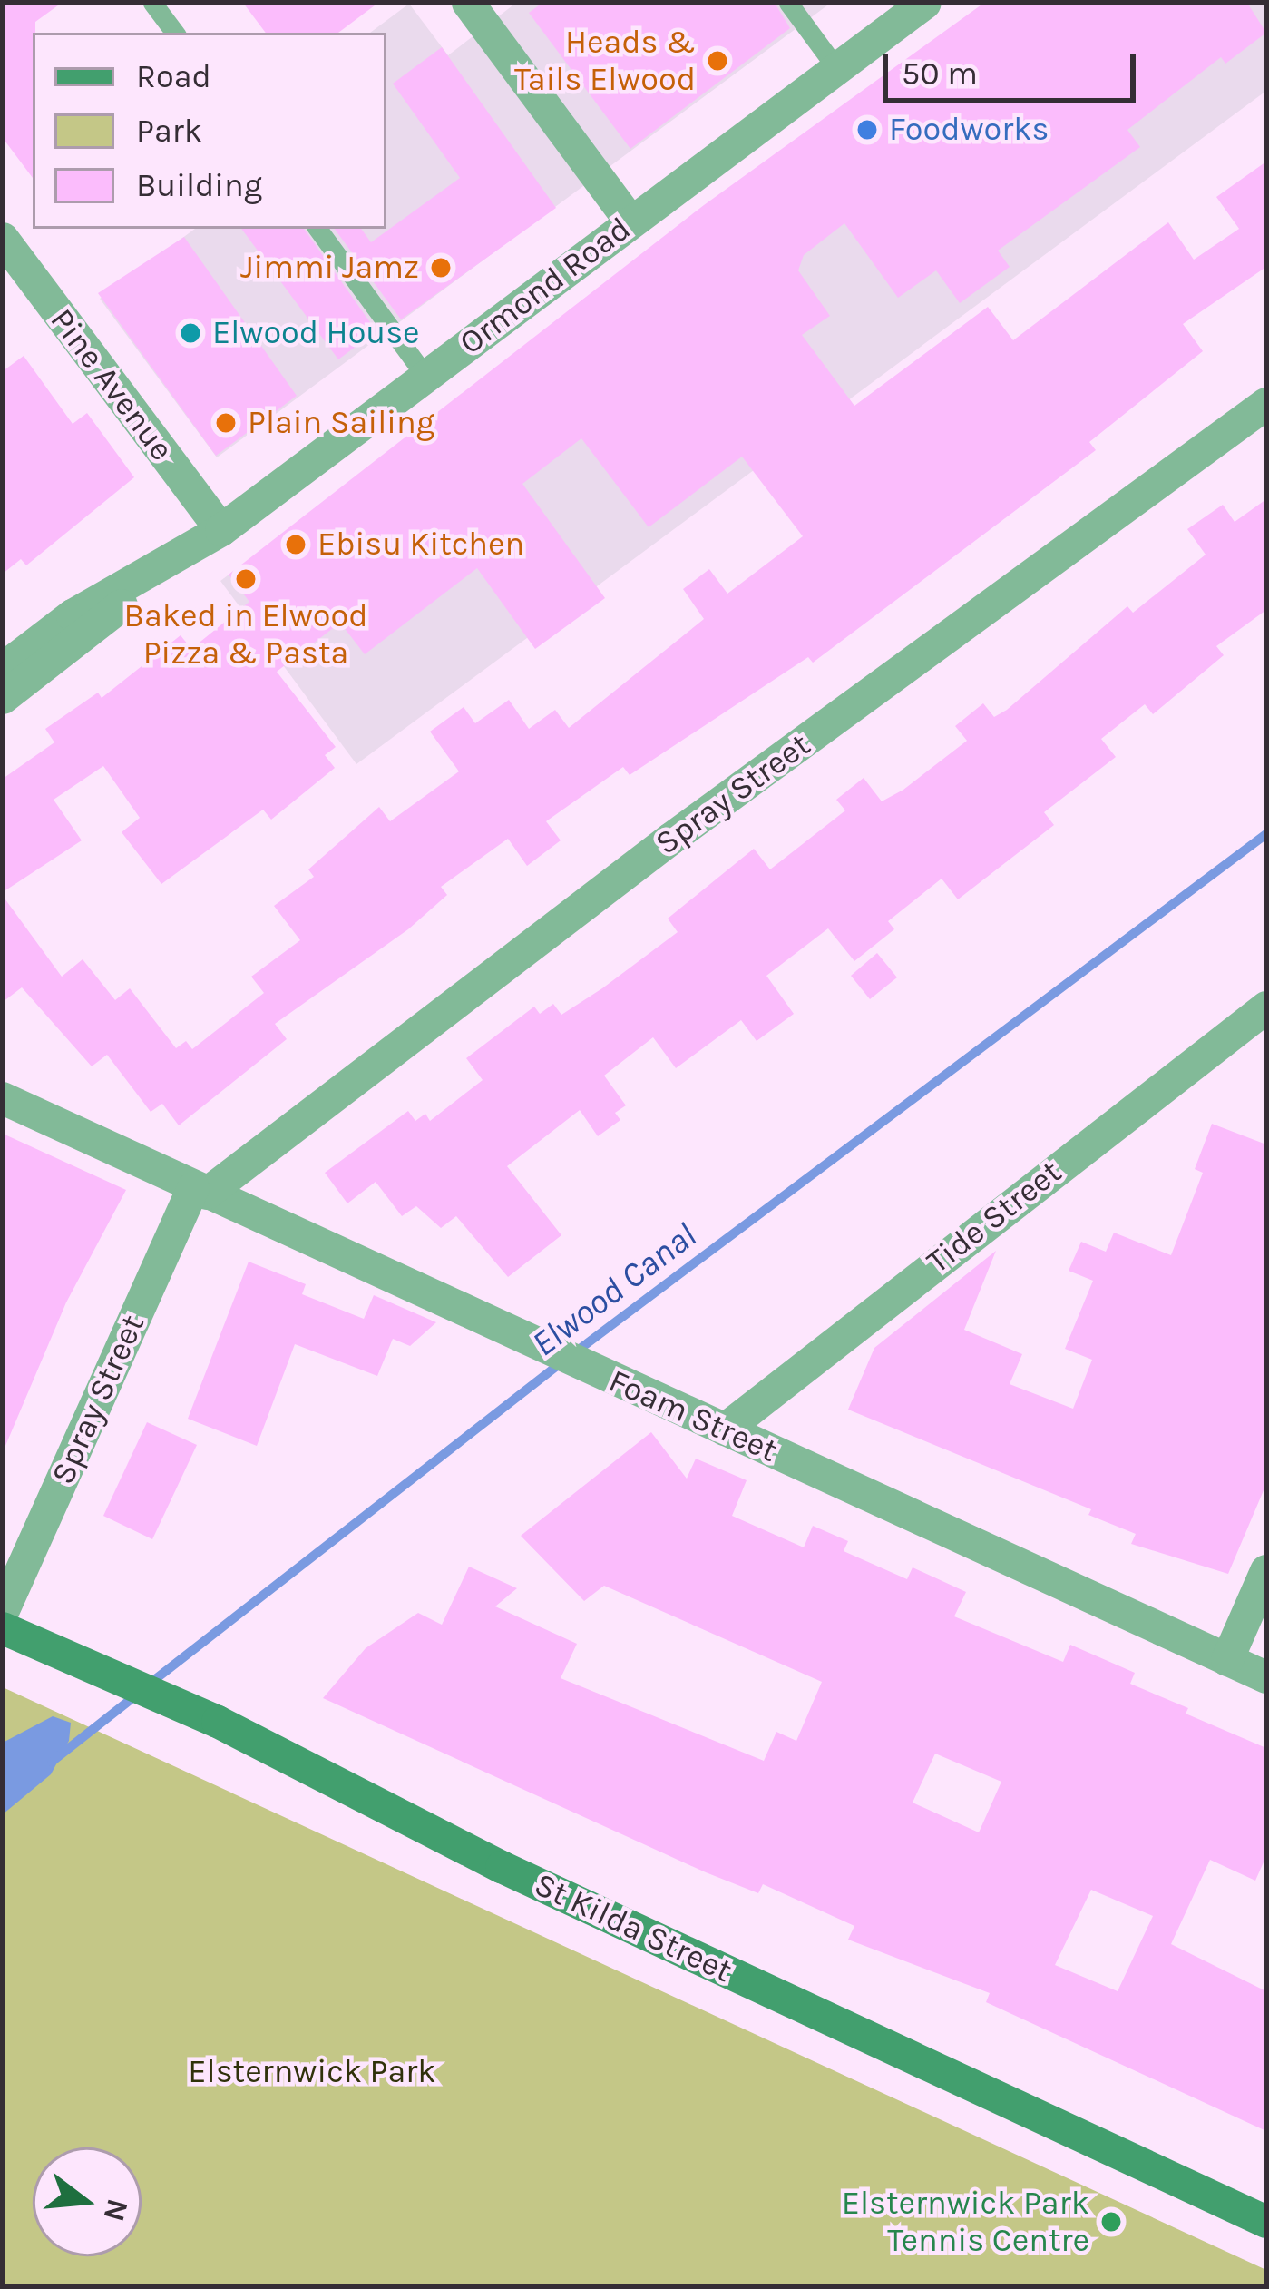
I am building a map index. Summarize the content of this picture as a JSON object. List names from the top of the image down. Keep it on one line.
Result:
{"streets":{"main road":["St Kilda Street"],"street":["Ormond Road","Pine Avenue","Spray Street","Tide Street","Foam Street"]},"crossings":[["Ormond Road","Pine Avenue"],["Spray Street","Foam Street"],["Tide Street","Foam Street"]],"water":["Elwood Canal"],"parks":["Elsternwick Park"],"places":["Heads & Tails Elwood","Foodworks","Jimmi Jamz","Elwood House","Plain Sailing","Ebisu Kitchen","Baked in Elwood Pizza & Pasta","Elsternwick Park Tennis Centre"],"legend":["Road","Park","Building"],"scale_bar":"50 m","north":"right"}
